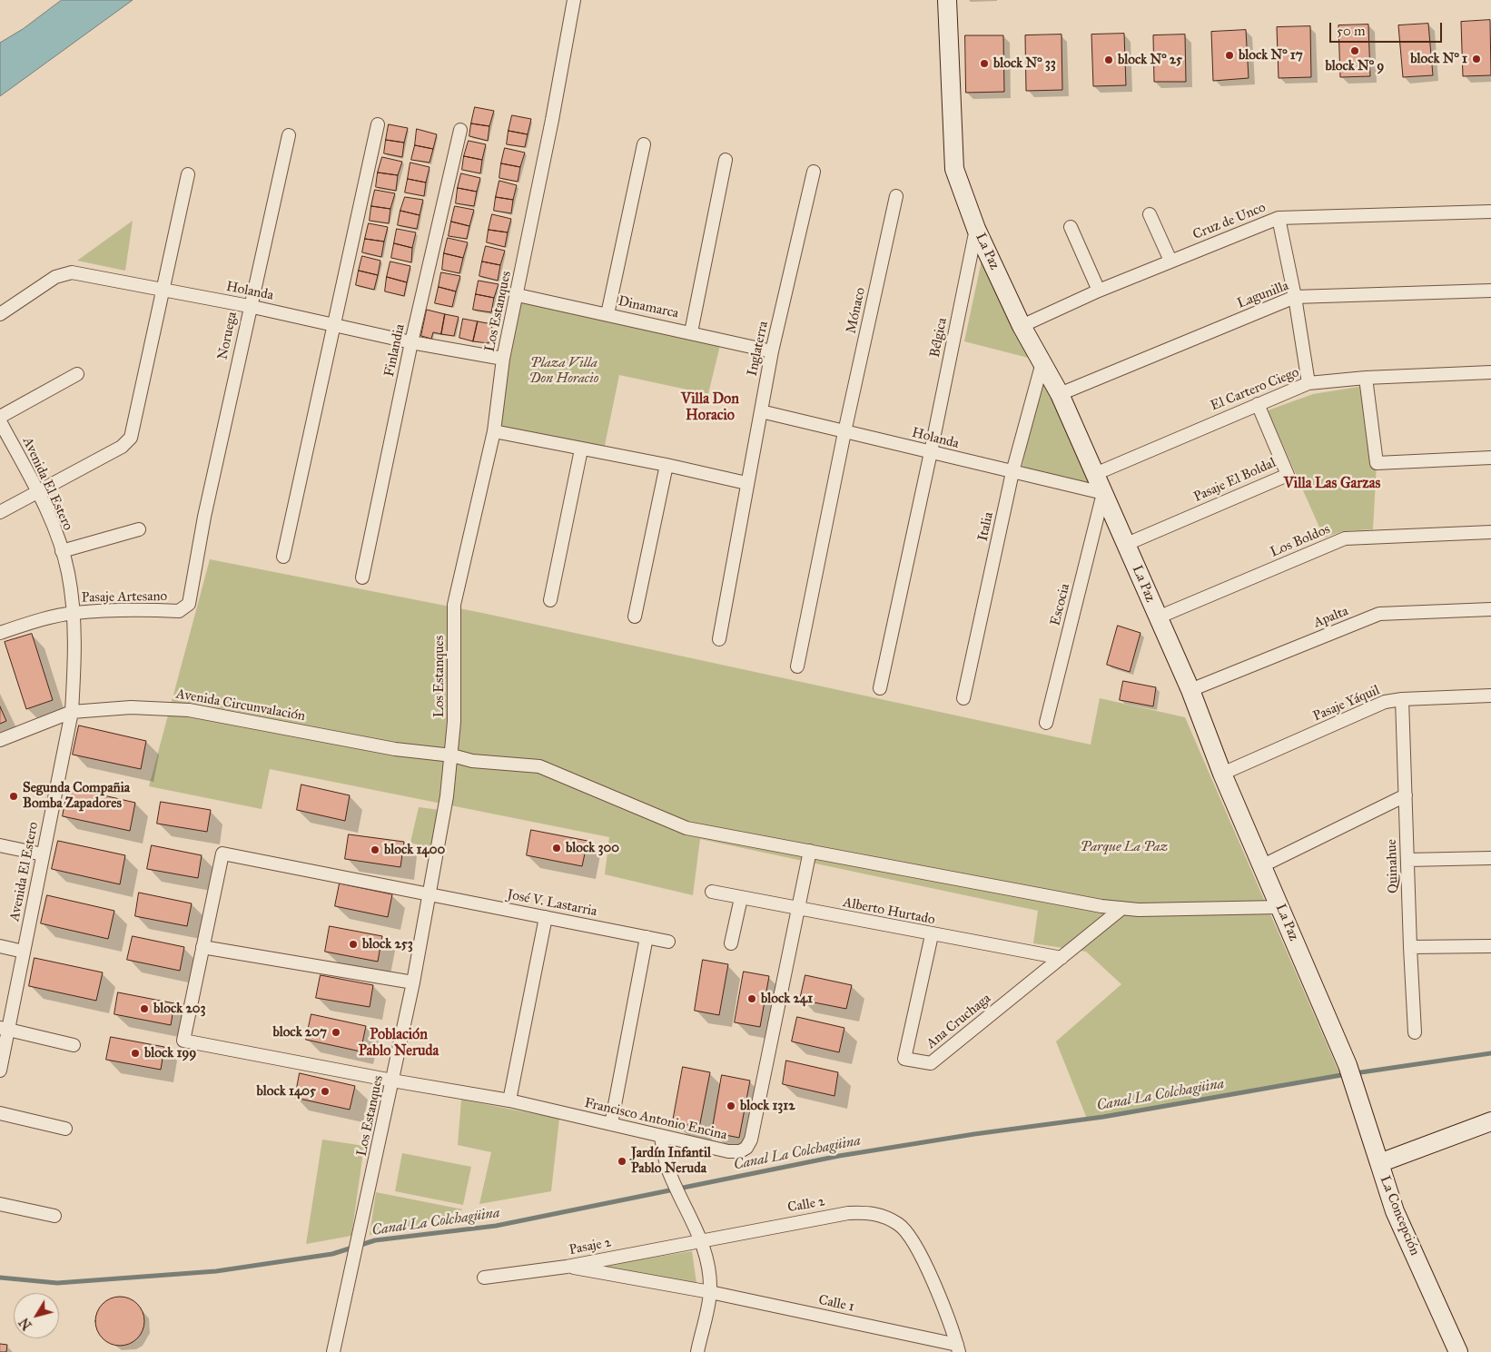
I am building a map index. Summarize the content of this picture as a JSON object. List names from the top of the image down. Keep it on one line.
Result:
{"streets":{"street":["Cruz de Unco","La Paz","Holanda","Lagunilla","Dinamarca","Mónaco","Los Estanques","Noruega","Bélgica","Inglaterra","Finlandia","El Cartero Ciego","Pasaje El Boldal","Avenida El Estero","Italia","Los Boldos","Pasaje Artesano","Escocia","Apalta","Pasaje Yáquil","Avenida Circunvalación","Quinahue","José V. Lastarria","Alberto Hurtado","Ana Cruchaga","Francisco Antonio Encina","Calle 2","La Concepción","Pasaje 2","Calle 1"]},"crossings":[["Cruz de Unco","La Paz"],["La Paz","Holanda"],["La Paz","Lagunilla"],["La Paz","Bélgica"],["La Paz","El Cartero Ciego"],["La Paz","Pasaje El Boldal"],["La Paz","Italia"],["La Paz","Los Boldos"],["La Paz","Escocia"],["La Paz","Apalta"],["La Paz","Pasaje Yáquil"],["La Paz","Avenida Circunvalación"],["La Paz","La Concepción"],["Holanda","Mónaco"],["Holanda","Los Estanques"],["Holanda","Noruega"],["Holanda","Bélgica"],["Holanda","Inglaterra"],["Holanda","Finlandia"],["Holanda","Italia"],["Holanda","Escocia"],["Dinamarca","Los Estanques"],["Dinamarca","Inglaterra"],["Los Estanques","Avenida Circunvalación"],["Los Estanques","José V. Lastarria"],["Los Estanques","Francisco Antonio Encina"],["Noruega","Pasaje Artesano"],["El Cartero Ciego","Pasaje El Boldal"],["Avenida El Estero","Pasaje Artesano"],["Avenida El Estero","Avenida Circunvalación"],["Pasaje Yáquil","Quinahue"],["Avenida Circunvalación","Francisco Antonio Encina"],["José V. Lastarria","Francisco Antonio Encina"],["Alberto Hurtado","Ana Cruchaga"],["Alberto Hurtado","Francisco Antonio Encina"],["Calle 2","Pasaje 2"],["Calle 2","Calle 1"],["Pasaje 2","Calle 1"]],"districts":["Villa Don Horacio","Villa Las Garzas","Población Pablo Neruda"],"water":["Canal La Colchagüina"],"parks":["Plaza Villa Don Horacio","Parque La Paz"],"places":["block N° 9","block N° 17","block N° 1","block N° 25","block N° 33","Segunda Compañia Bomba Zapadores","block 300","block 1400","block 253","block 241","block 203","block 207","block 199","block 1405","block 1312","Jardín Infantil Pablo Neruda"],"scale_bar":"50 m","north":"bottom left"}
